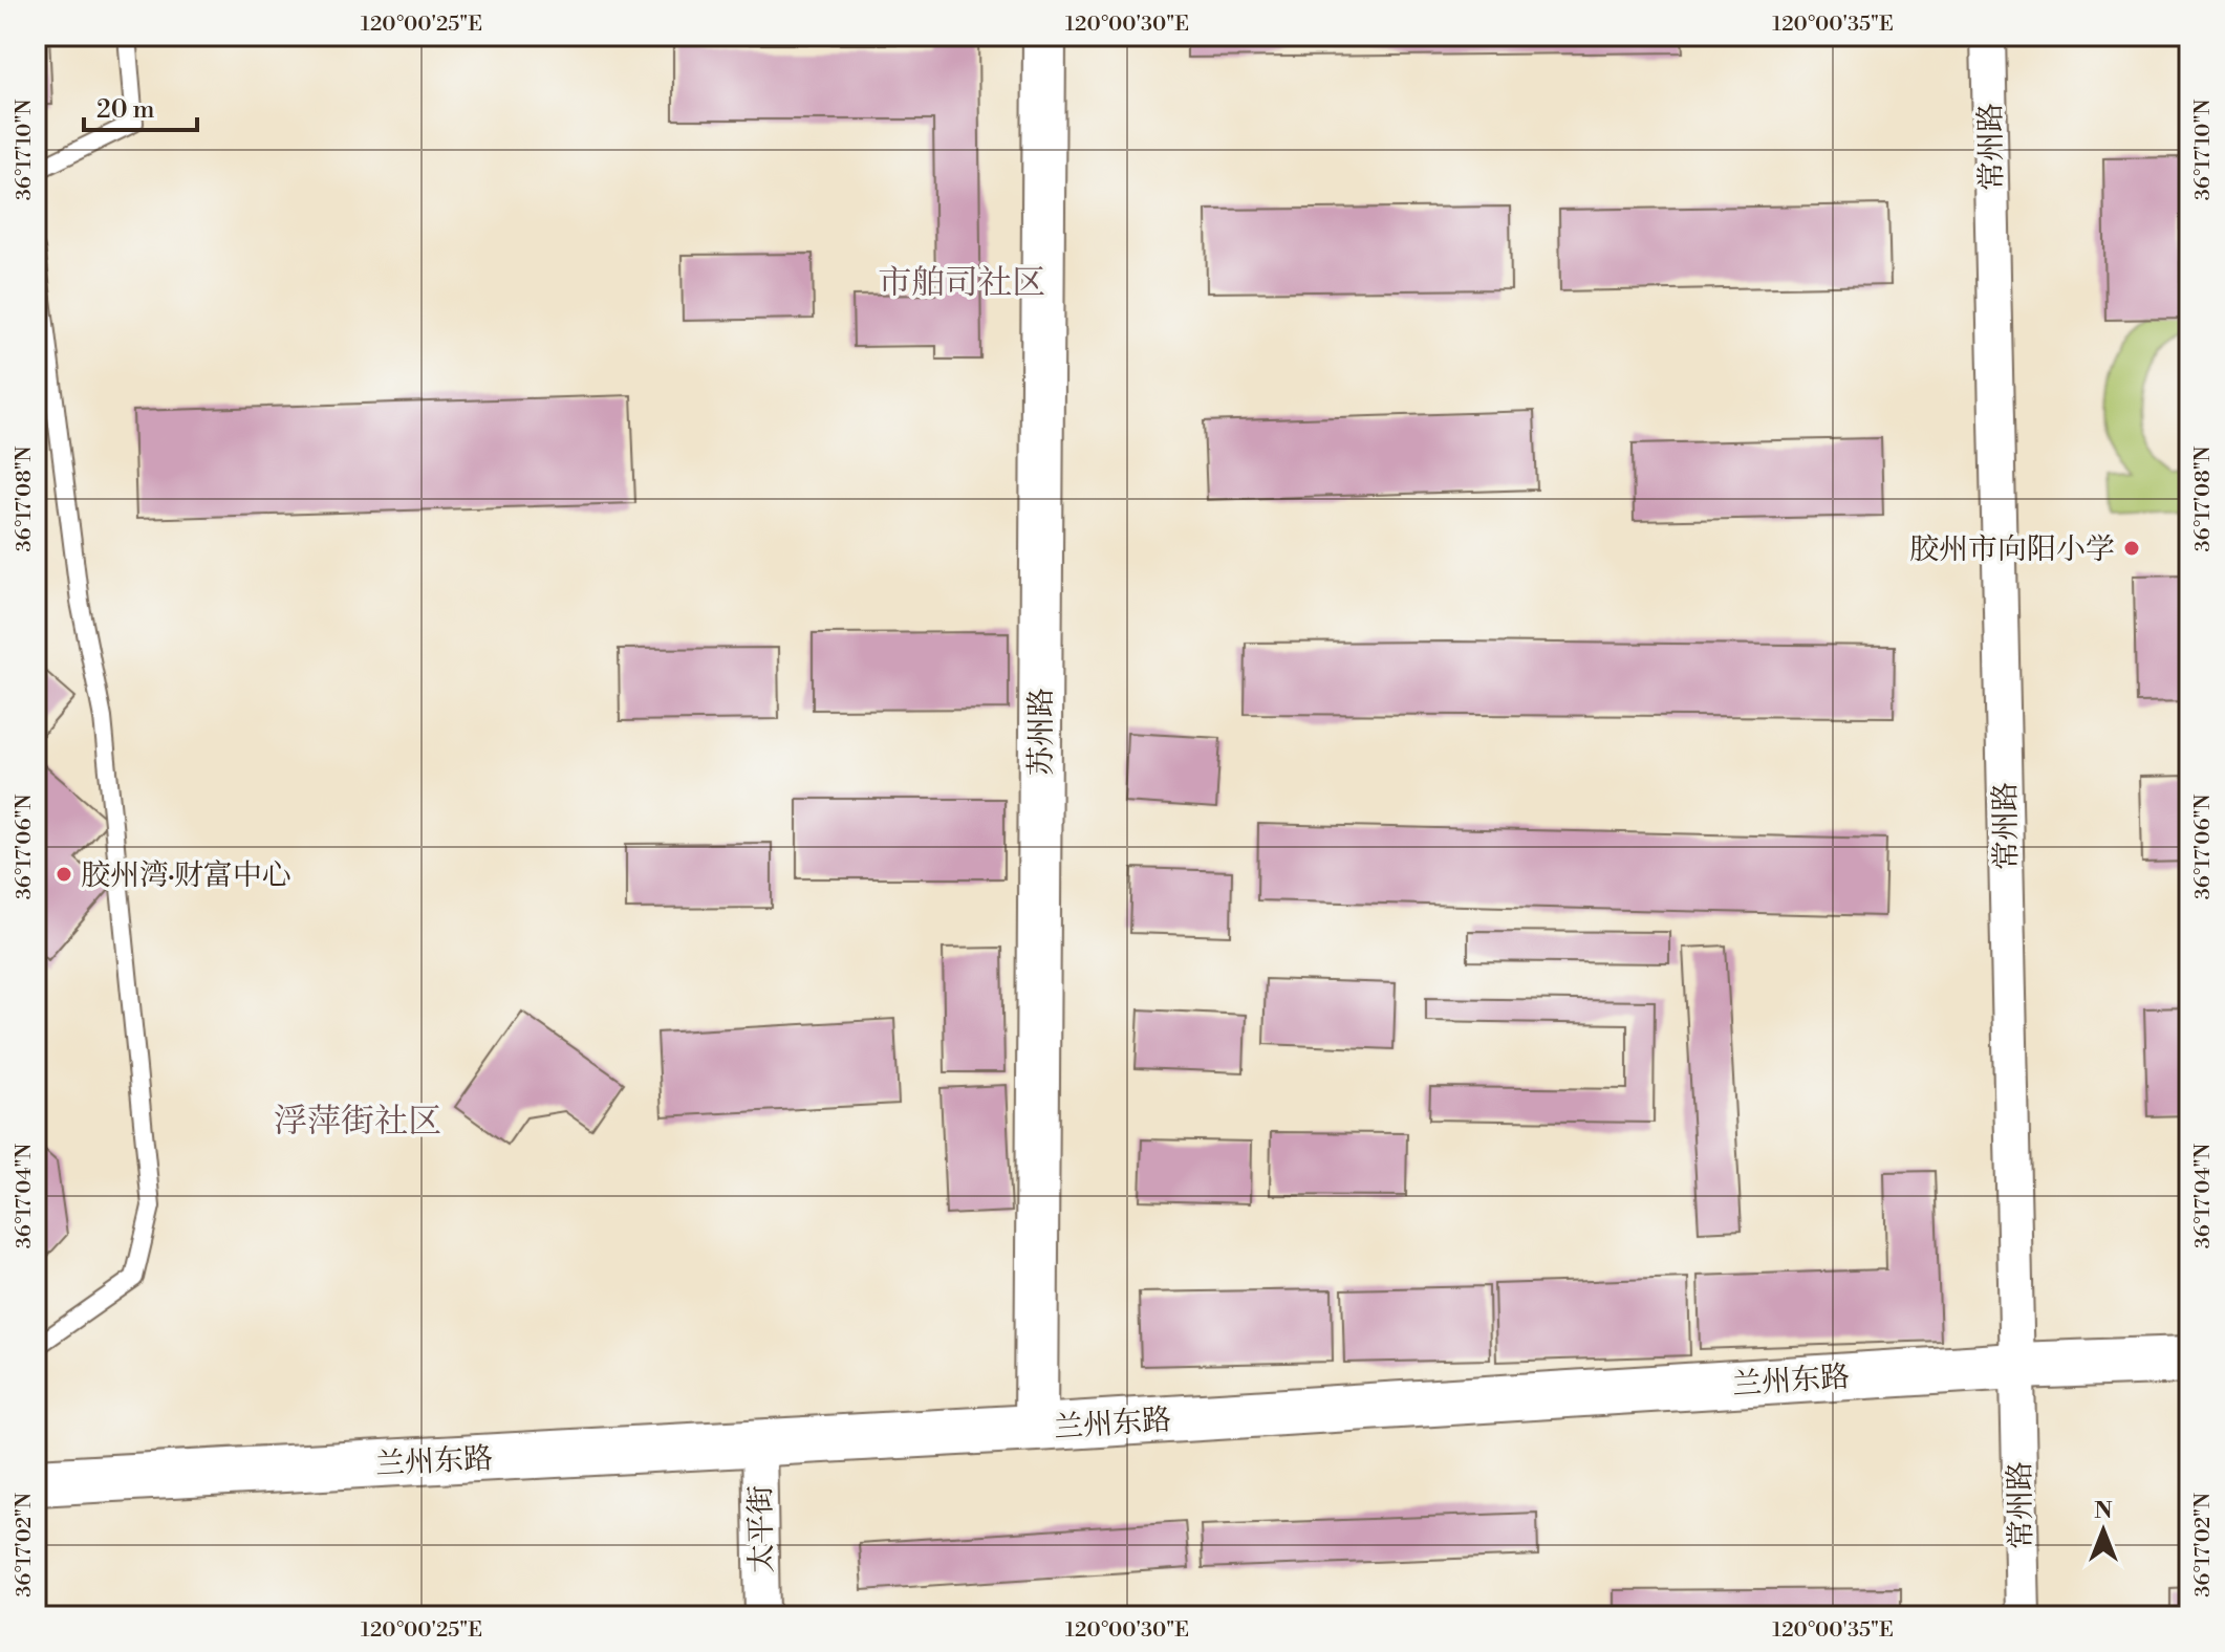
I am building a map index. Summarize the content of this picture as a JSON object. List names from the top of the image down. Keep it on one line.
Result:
{"streets":{"main road":["兰州东路"],"street":["常州路","苏州路","太平街"]},"crossings":[["常州路","兰州东路"],["苏州路","兰州东路"],["兰州东路","太平街"]],"districts":["市舶司社区","浮萍街社区"],"places":["胶州市向阳小学","胶州湾·财富中心"],"scale_bar":"20 m","north":"top","coordinates":["120°00'25\"E","120°00'30\"E","120°00'35\"E","36°17'10\"N","36°17'08\"N","36°17'06\"N","36°17'04\"N","36°17'02\"N"]}
